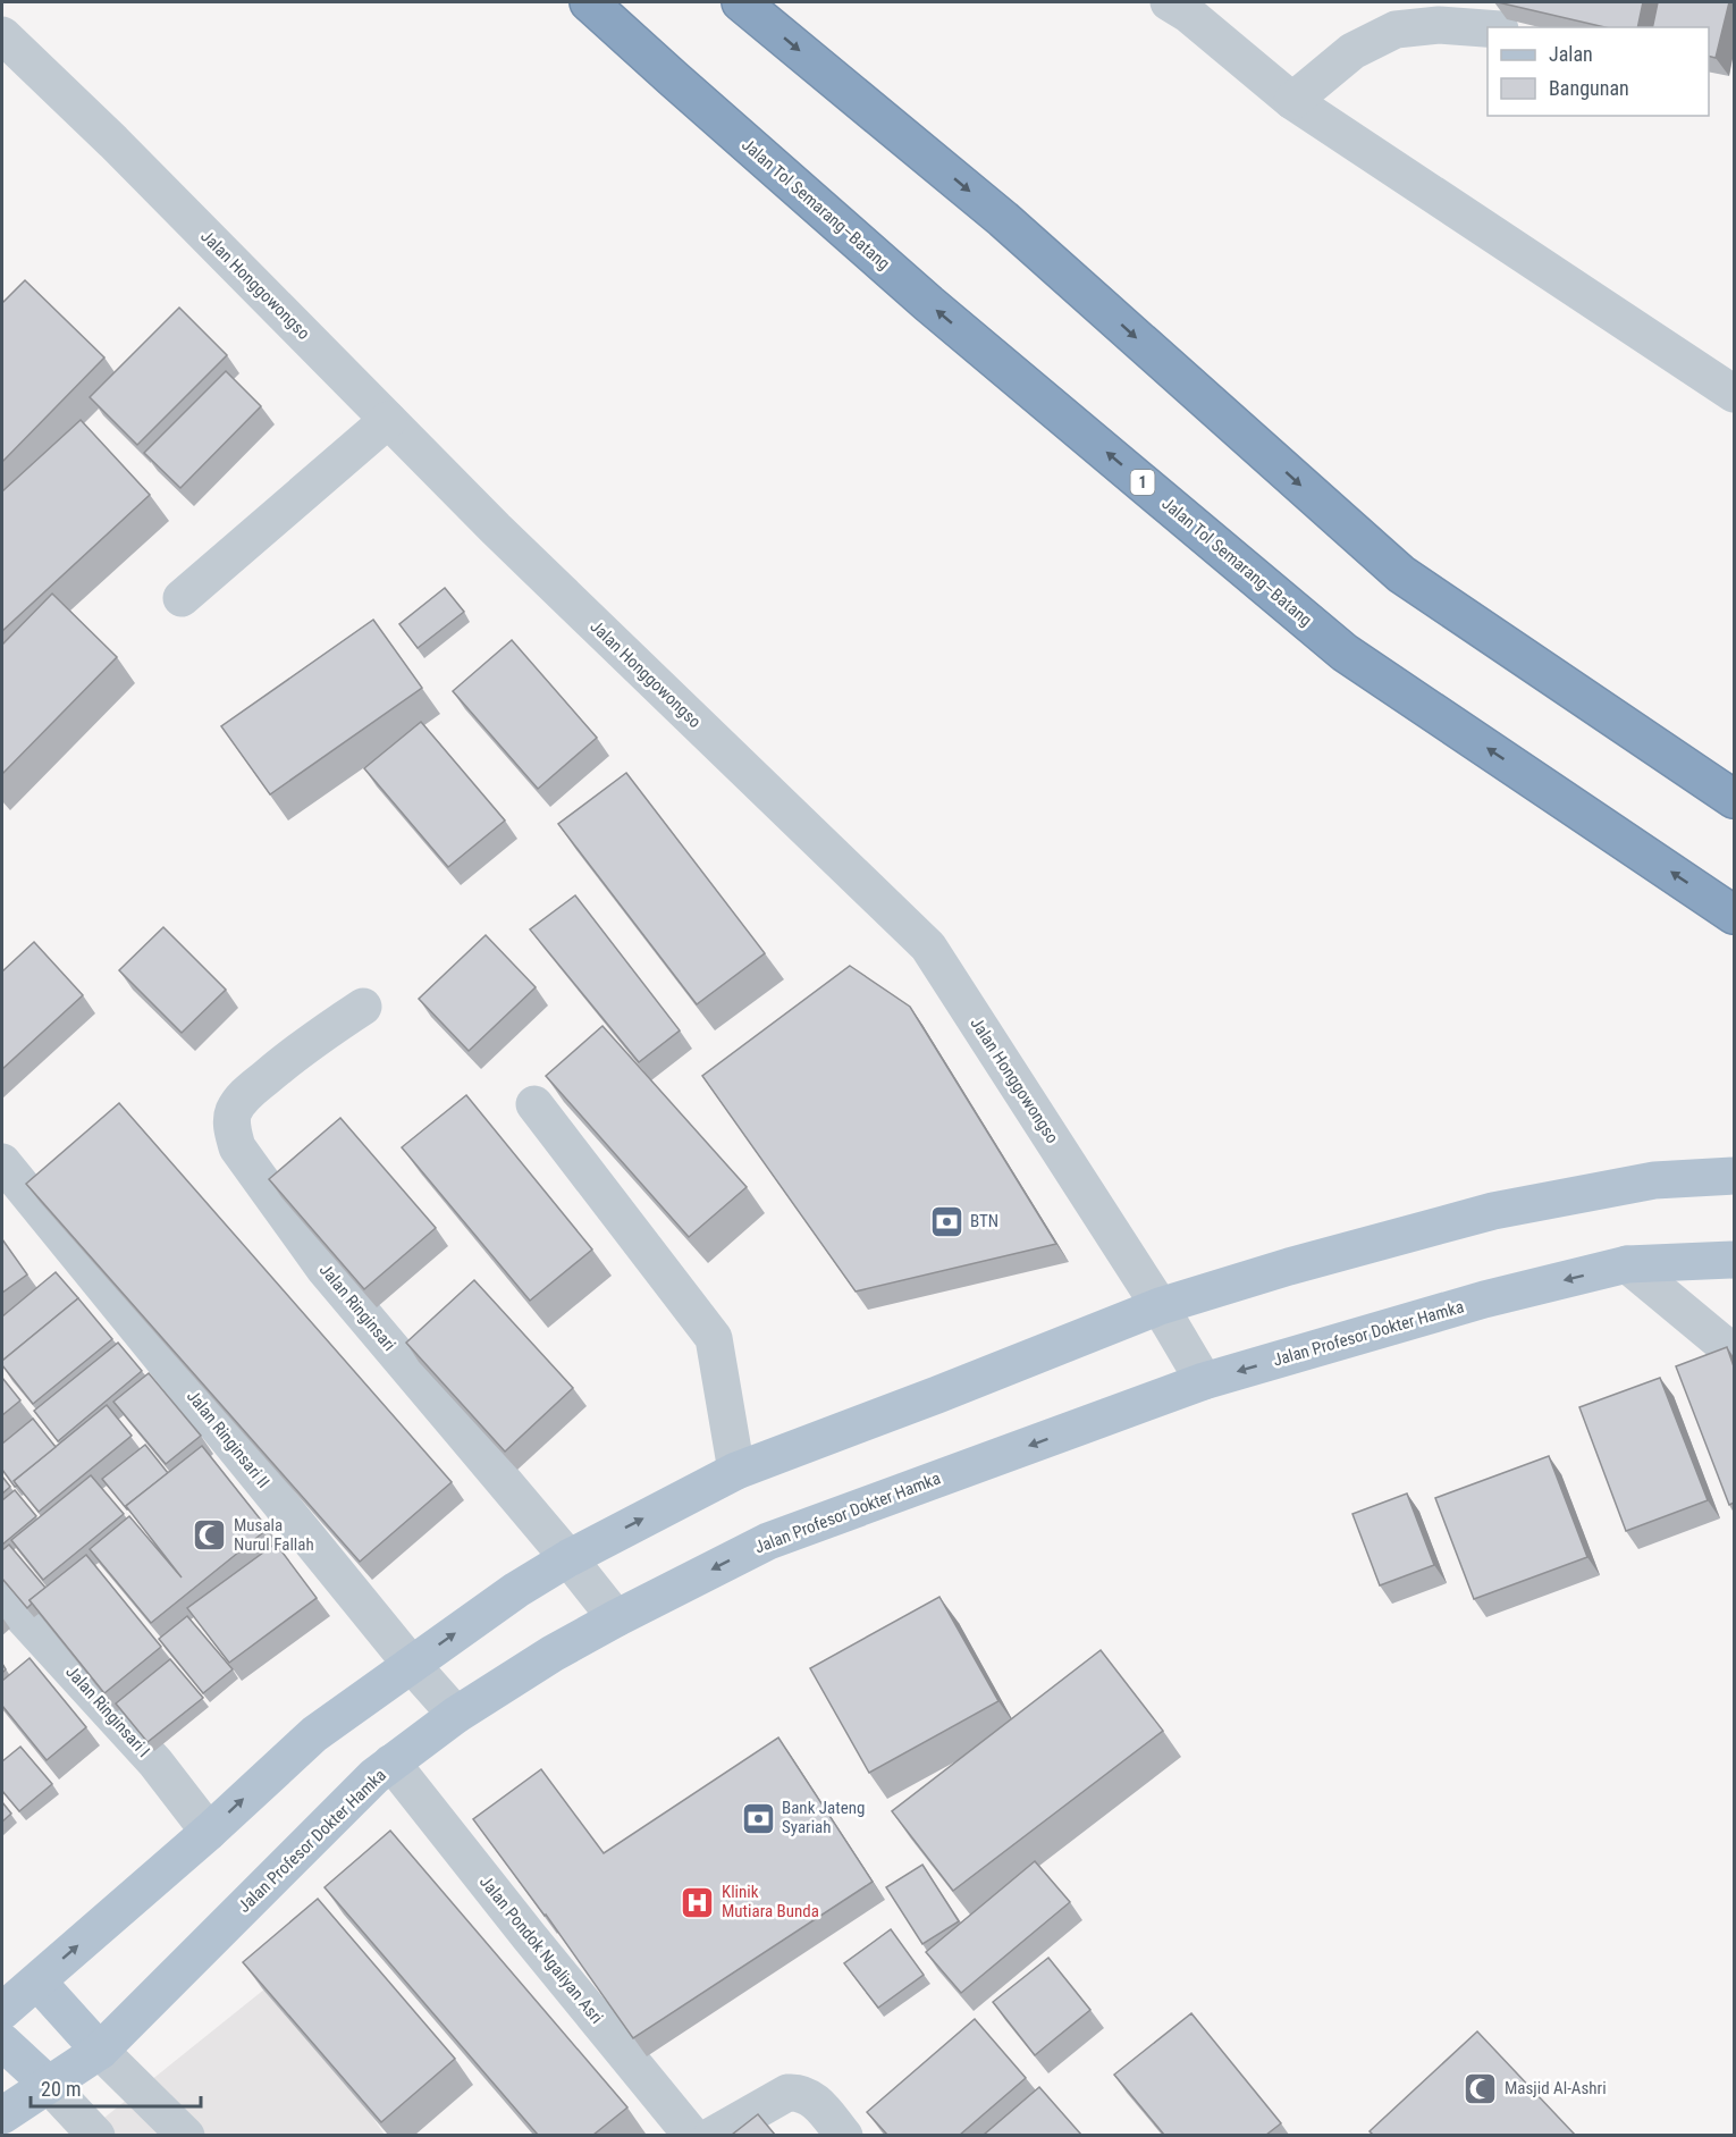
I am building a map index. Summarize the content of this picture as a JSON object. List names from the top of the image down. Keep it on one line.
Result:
{"streets":{"highway":["Jalan Tol Semarang–Batang","1"],"main road":["Jalan Profesor Dokter Hamka"],"street":["Jalan Honggowongso","Jalan Ringinsari","Jalan Ringinsari II","Jalan Ringinsari I","Jalan Pondok Ngaliyan Asri"]},"crossings":[["Jalan Honggowongso","Jalan Profesor Dokter Hamka"],["Jalan Ringinsari","Jalan Profesor Dokter Hamka"],["Jalan Profesor Dokter Hamka","Jalan Ringinsari II"],["Jalan Profesor Dokter Hamka","Jalan Pondok Ngaliyan Asri"]],"places":{"bank":["BTN","Bank Jateng Syariah"],"mosque":["Musala Nurul Fallah","Masjid Al-Ashri"],"hospital":["Klinik Mutiara Bunda"]},"legend":["Jalan","Bangunan"],"scale_bar":"20 m"}
